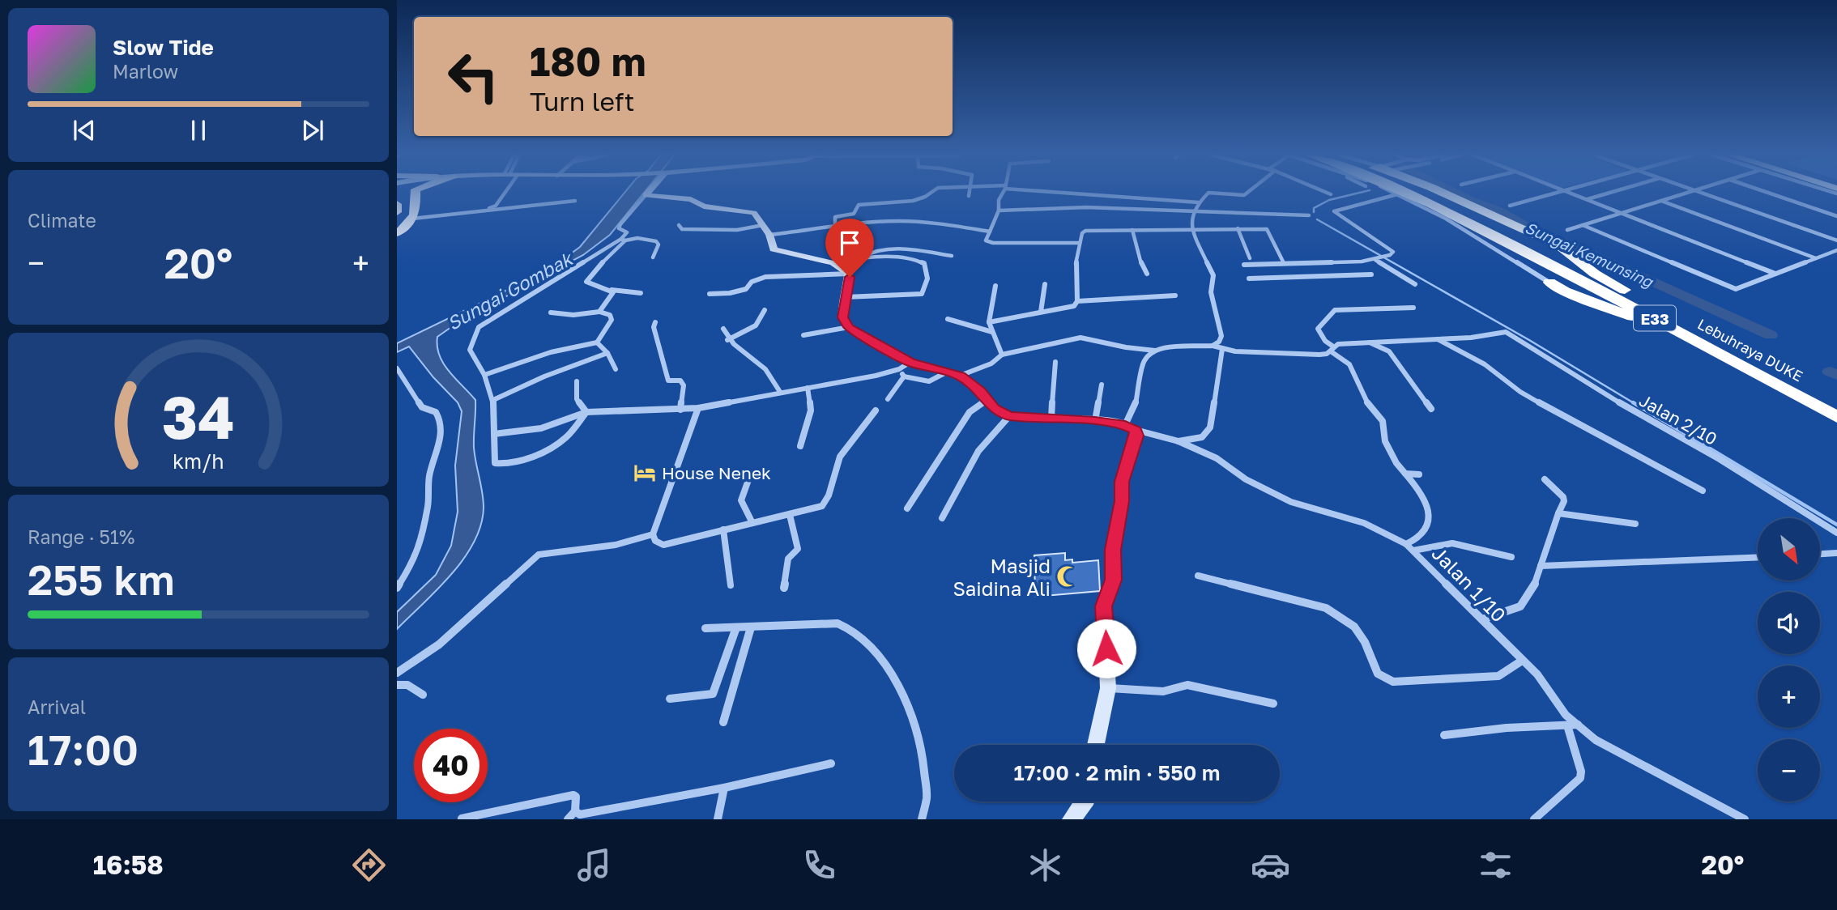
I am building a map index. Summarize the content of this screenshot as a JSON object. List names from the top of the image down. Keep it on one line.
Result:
{"streets":{"highway":["E33","Lebuhraya DUKE"],"street":["Jalan 2/10","Jalan 1/10"]},"water":["Sungai Kemunsing","Sungai Gombak"],"places":{"hotel":["House Nenek"],"mosque":["Masjid Saidina Ali"]},"north":"bottom right","page":{"turn":["180 m","Turn left"],"song":["Slow Tide","Marlow"],"tile":["Climate",["Range · 51%","255 km"],["Arrival","17:00"]],"heat":["−","20°","+"],"map_buttons":["+","−"],"limit":"40","trip":"17:00 · 2 min · 550 m","tabs":["16:58","20°"],"gauge":["34","km/h"]}}
